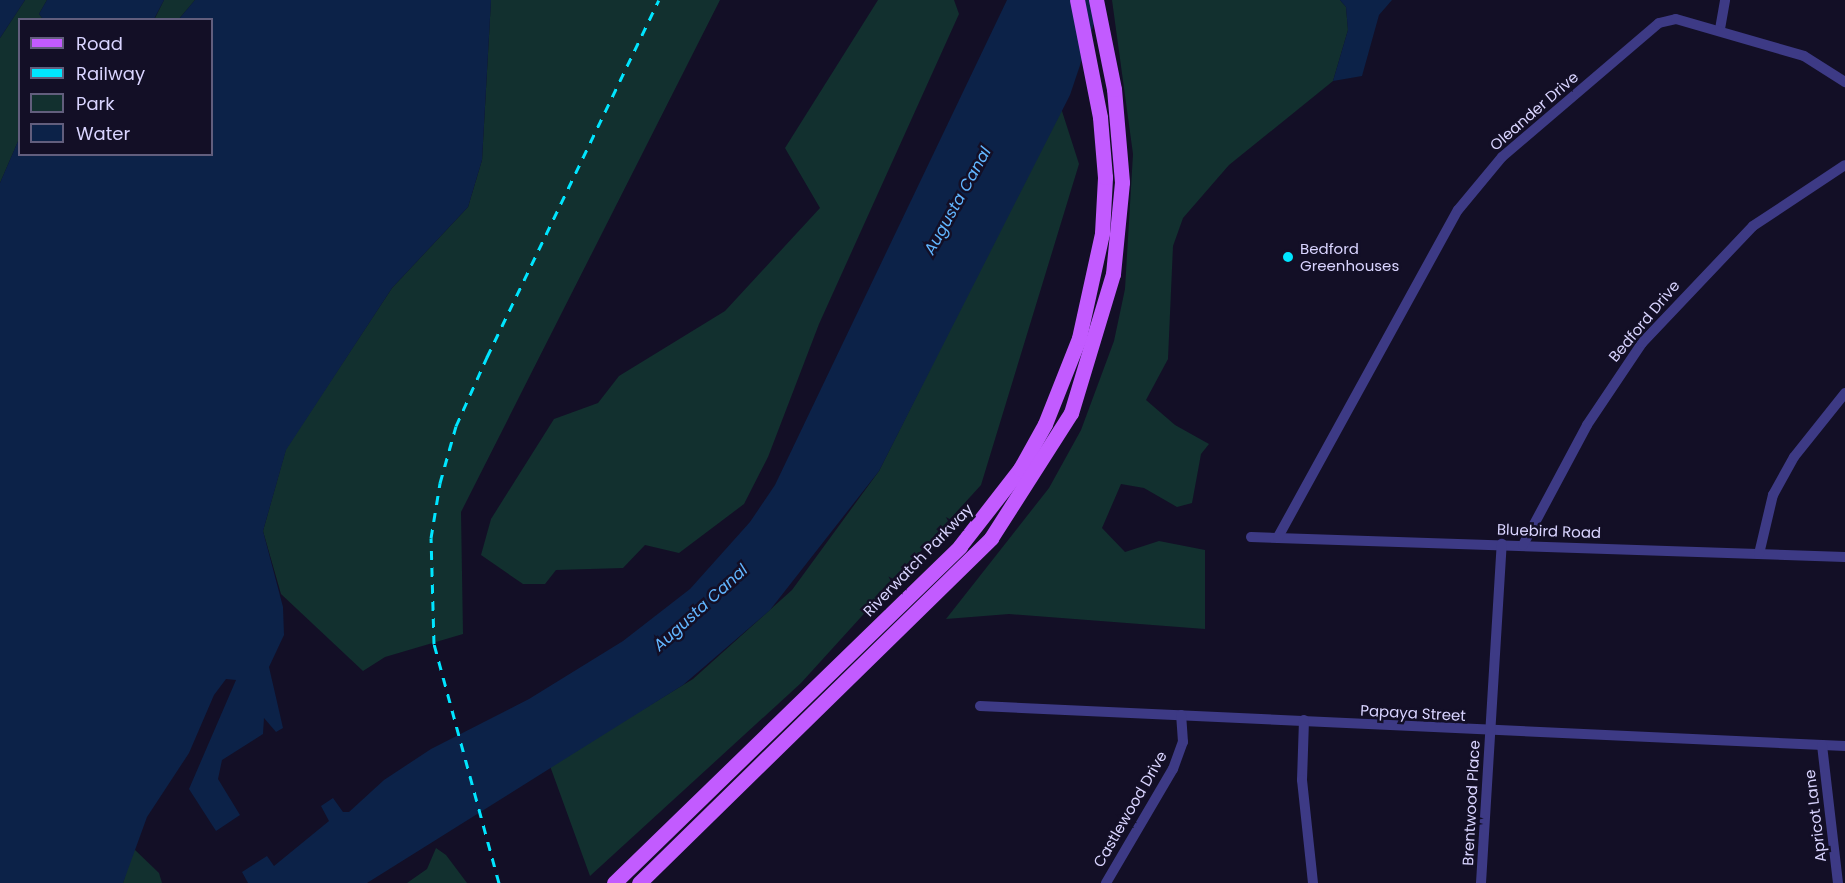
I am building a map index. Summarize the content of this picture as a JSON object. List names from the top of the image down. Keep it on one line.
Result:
{"streets":{"main road":["Riverwatch Parkway"],"street":["Oleander Drive","Bedford Drive","Bluebird Road","Papaya Street","Brentwood Place","Castlewood Drive","Apricot Lane"]},"crossings":[["Oleander Drive","Bluebird Road"],["Bedford Drive","Bluebird Road"],["Bluebird Road","Brentwood Place"],["Papaya Street","Brentwood Place"],["Papaya Street","Castlewood Drive"],["Papaya Street","Apricot Lane"]],"water":["Augusta Canal"],"places":["Bedford Greenhouses"],"legend":["Road","Railway","Park","Water"]}
